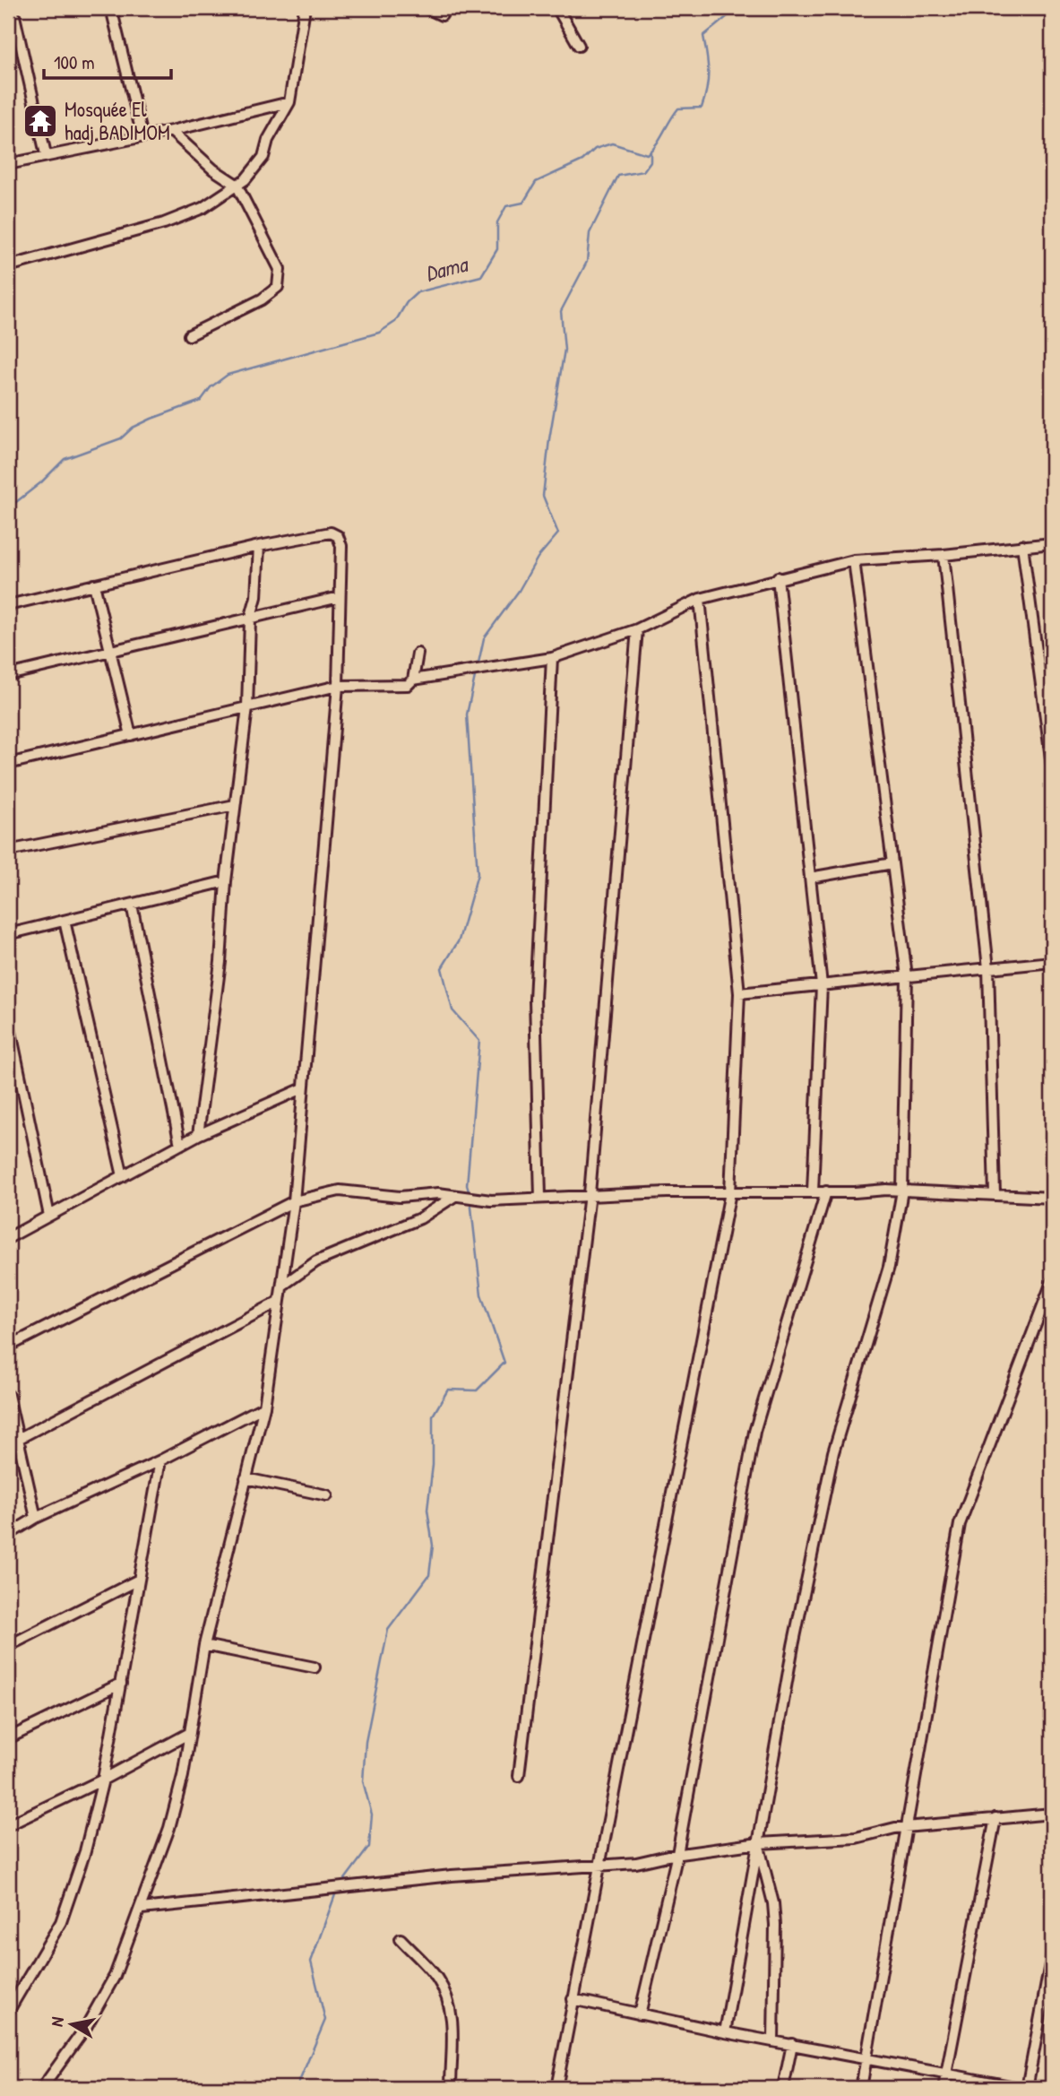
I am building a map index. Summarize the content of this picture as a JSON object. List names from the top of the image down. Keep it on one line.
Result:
{"water":["Dama"],"places":{"temple":["Mosquée El hadj BADIMOM"]},"scale_bar":"100 m","north":"left"}
